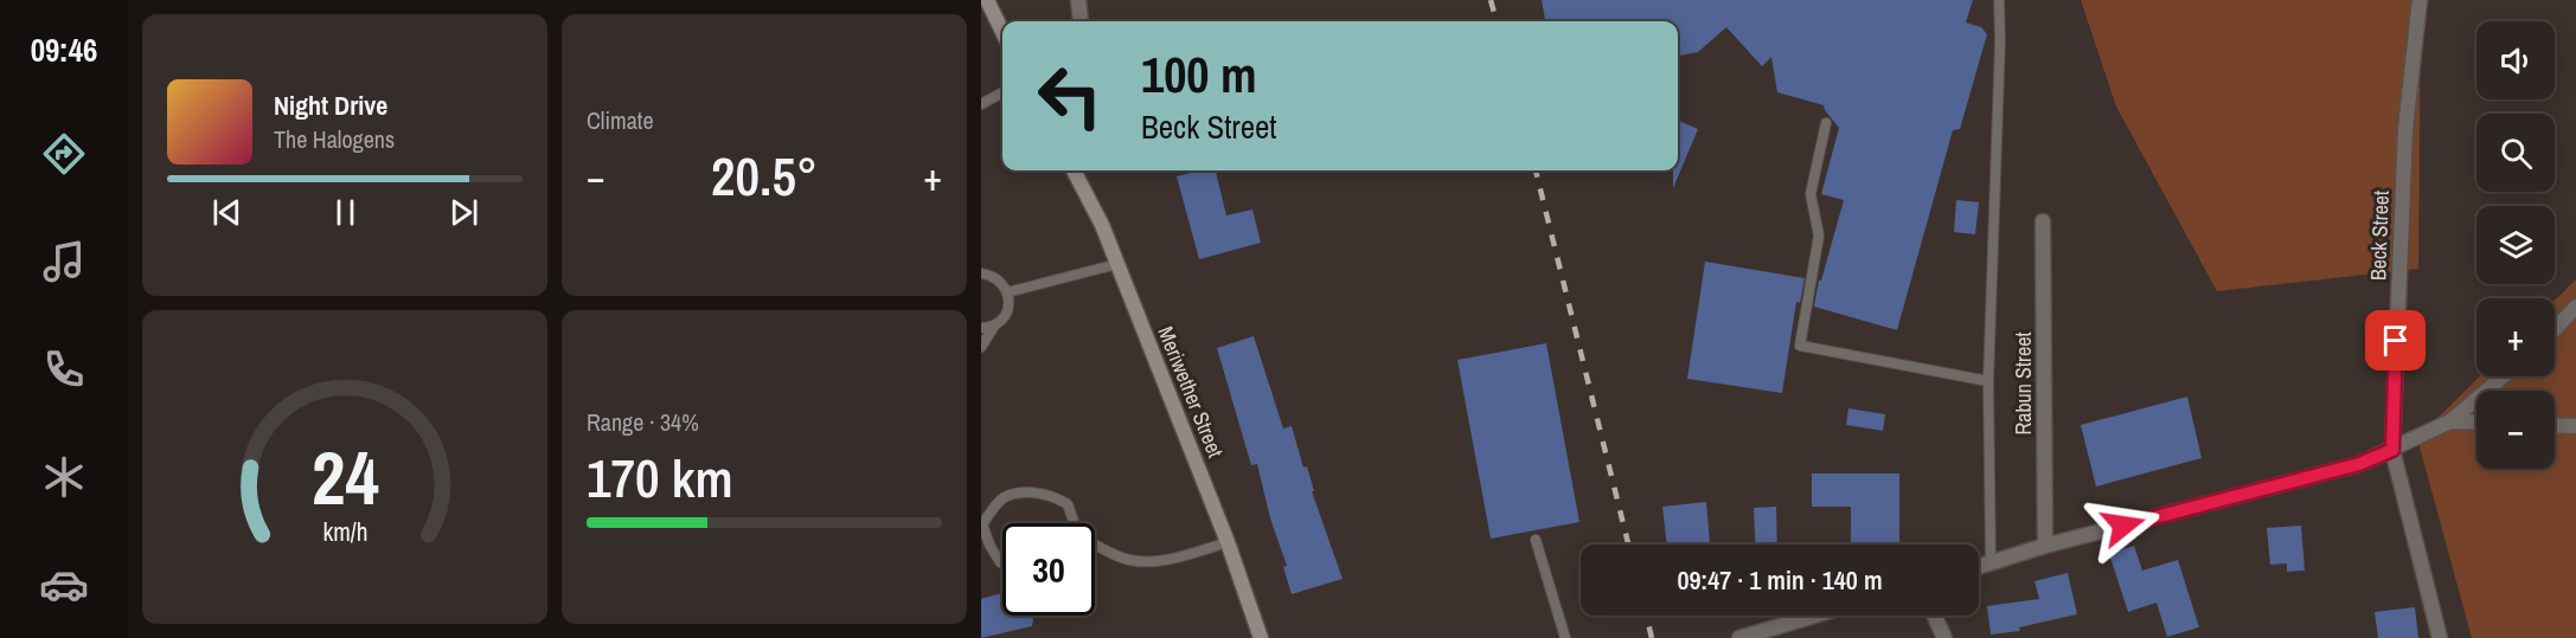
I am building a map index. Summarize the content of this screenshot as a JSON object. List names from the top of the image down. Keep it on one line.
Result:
{"streets":{"street":["Beck Street","Rabun Street","Meriwether Street"]},"page":{"tabs":"09:46","tile":["Climate",["Range · 34%","170 km"]],"map_buttons":["+","−"],"turn":["100 m","Beck Street"],"song":["Night Drive","The Halogens"],"heat":["−","20.5°","+"],"limit":"30","trip":"09:47 · 1 min · 140 m","gauge":["24","km/h"]}}
